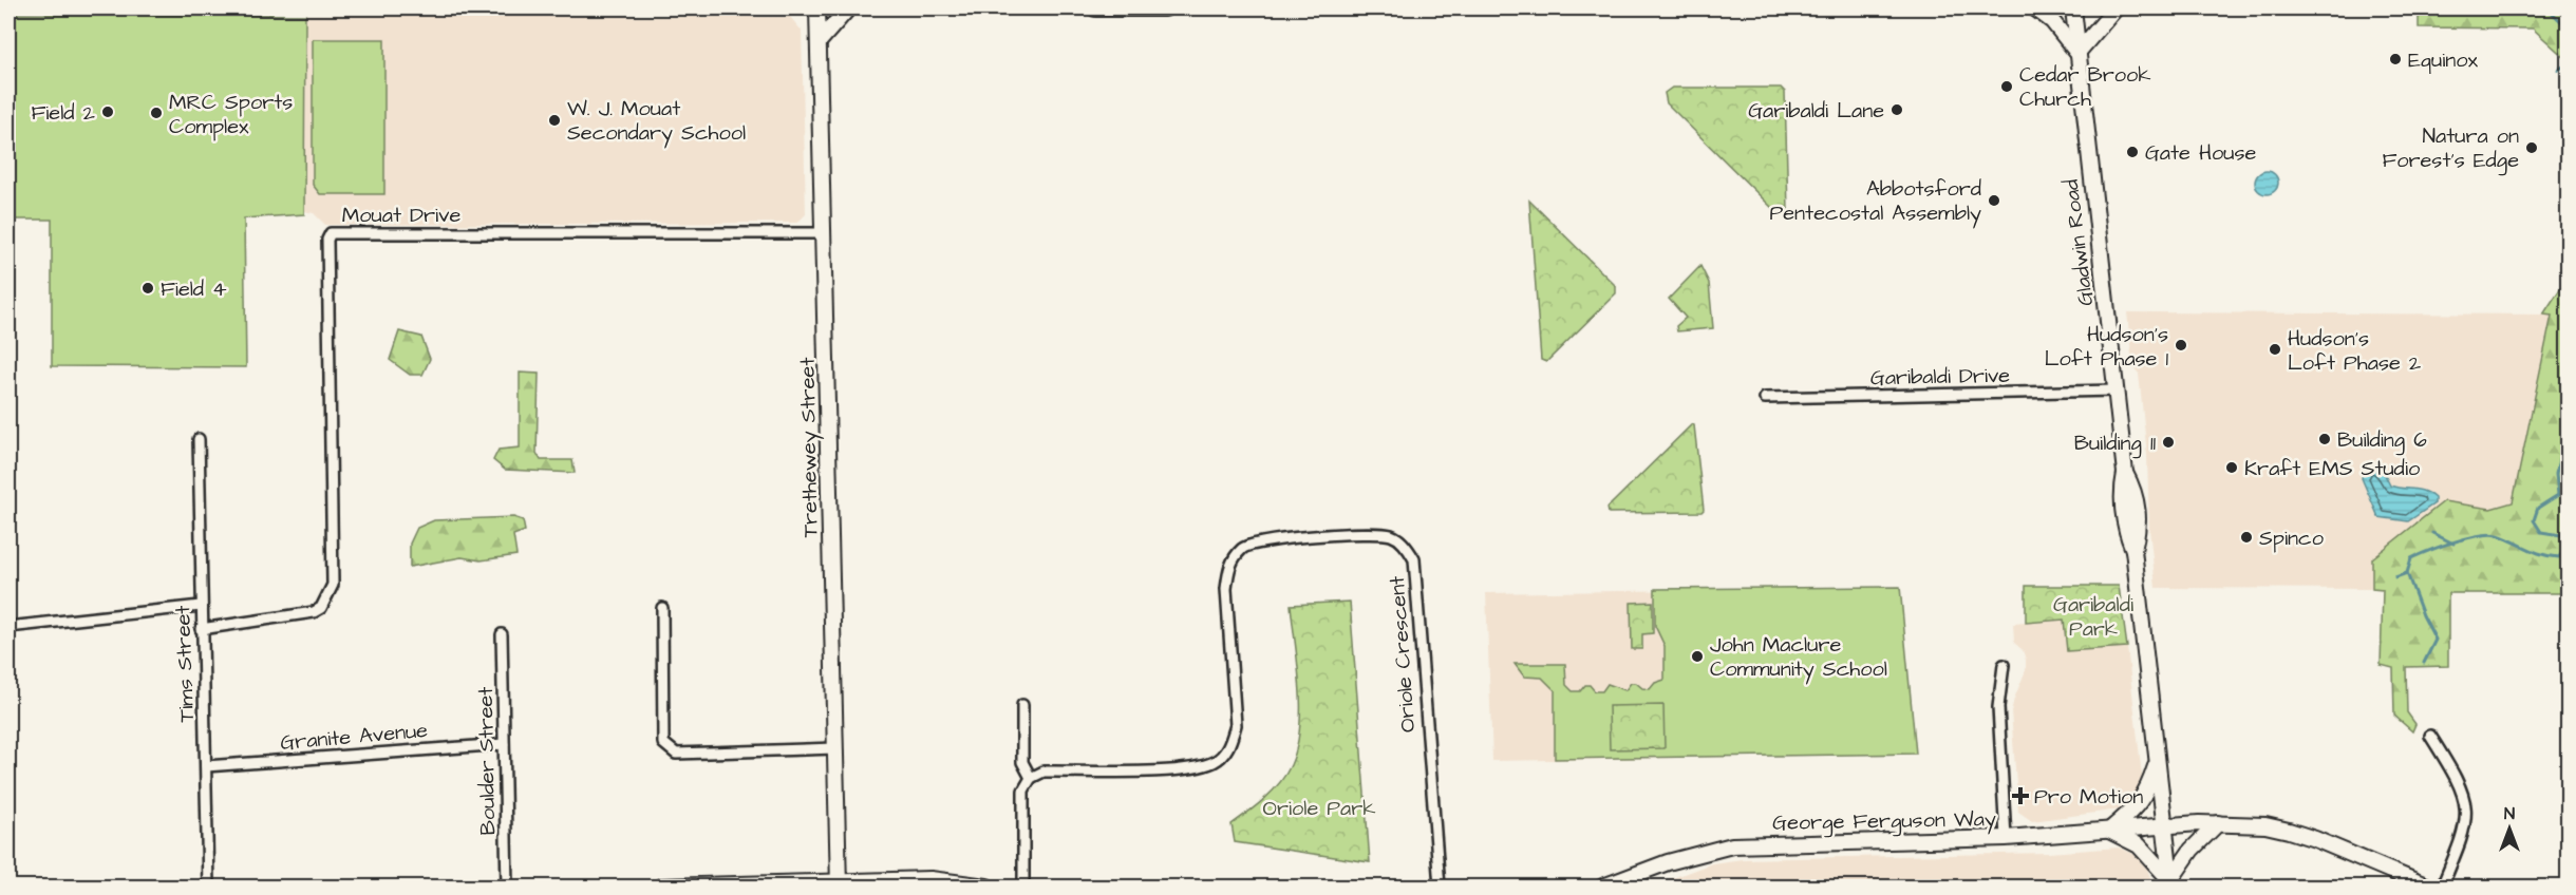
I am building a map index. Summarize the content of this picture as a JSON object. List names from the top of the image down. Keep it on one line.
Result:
{"streets":{"main road":["Gladwin Road","Trethewey Street","George Ferguson Way"],"street":["Mouat Drive","Garibaldi Drive","Oriole Crescent","Tims Street","Granite Avenue","Boulder Street"]},"crossings":[["Mouat Drive","Trethewey Street"],["Mouat Drive","Tims Street"],["Gladwin Road","Garibaldi Drive"],["Gladwin Road","George Ferguson Way"],["Tims Street","Granite Avenue"],["Granite Avenue","Boulder Street"]],"parks":["Garibaldi Park","Oriole Park"],"places":{"other":["Equinox","Cedar Brook Church","Garibaldi Lane","Field 2","MRC Sports Complex","W. J. Mouat Secondary School","Natura on Forest's Edge","Gate House","Abbotsford Pentecostal Assembly","Field 4","Hudson's Loft Phase 1","Hudson's Loft Phase 2","Building 6","Building 11","Kraft EMS Studio","Spinco","John Maclure Community School"],"health":["Pro Motion"]},"north":"top"}
